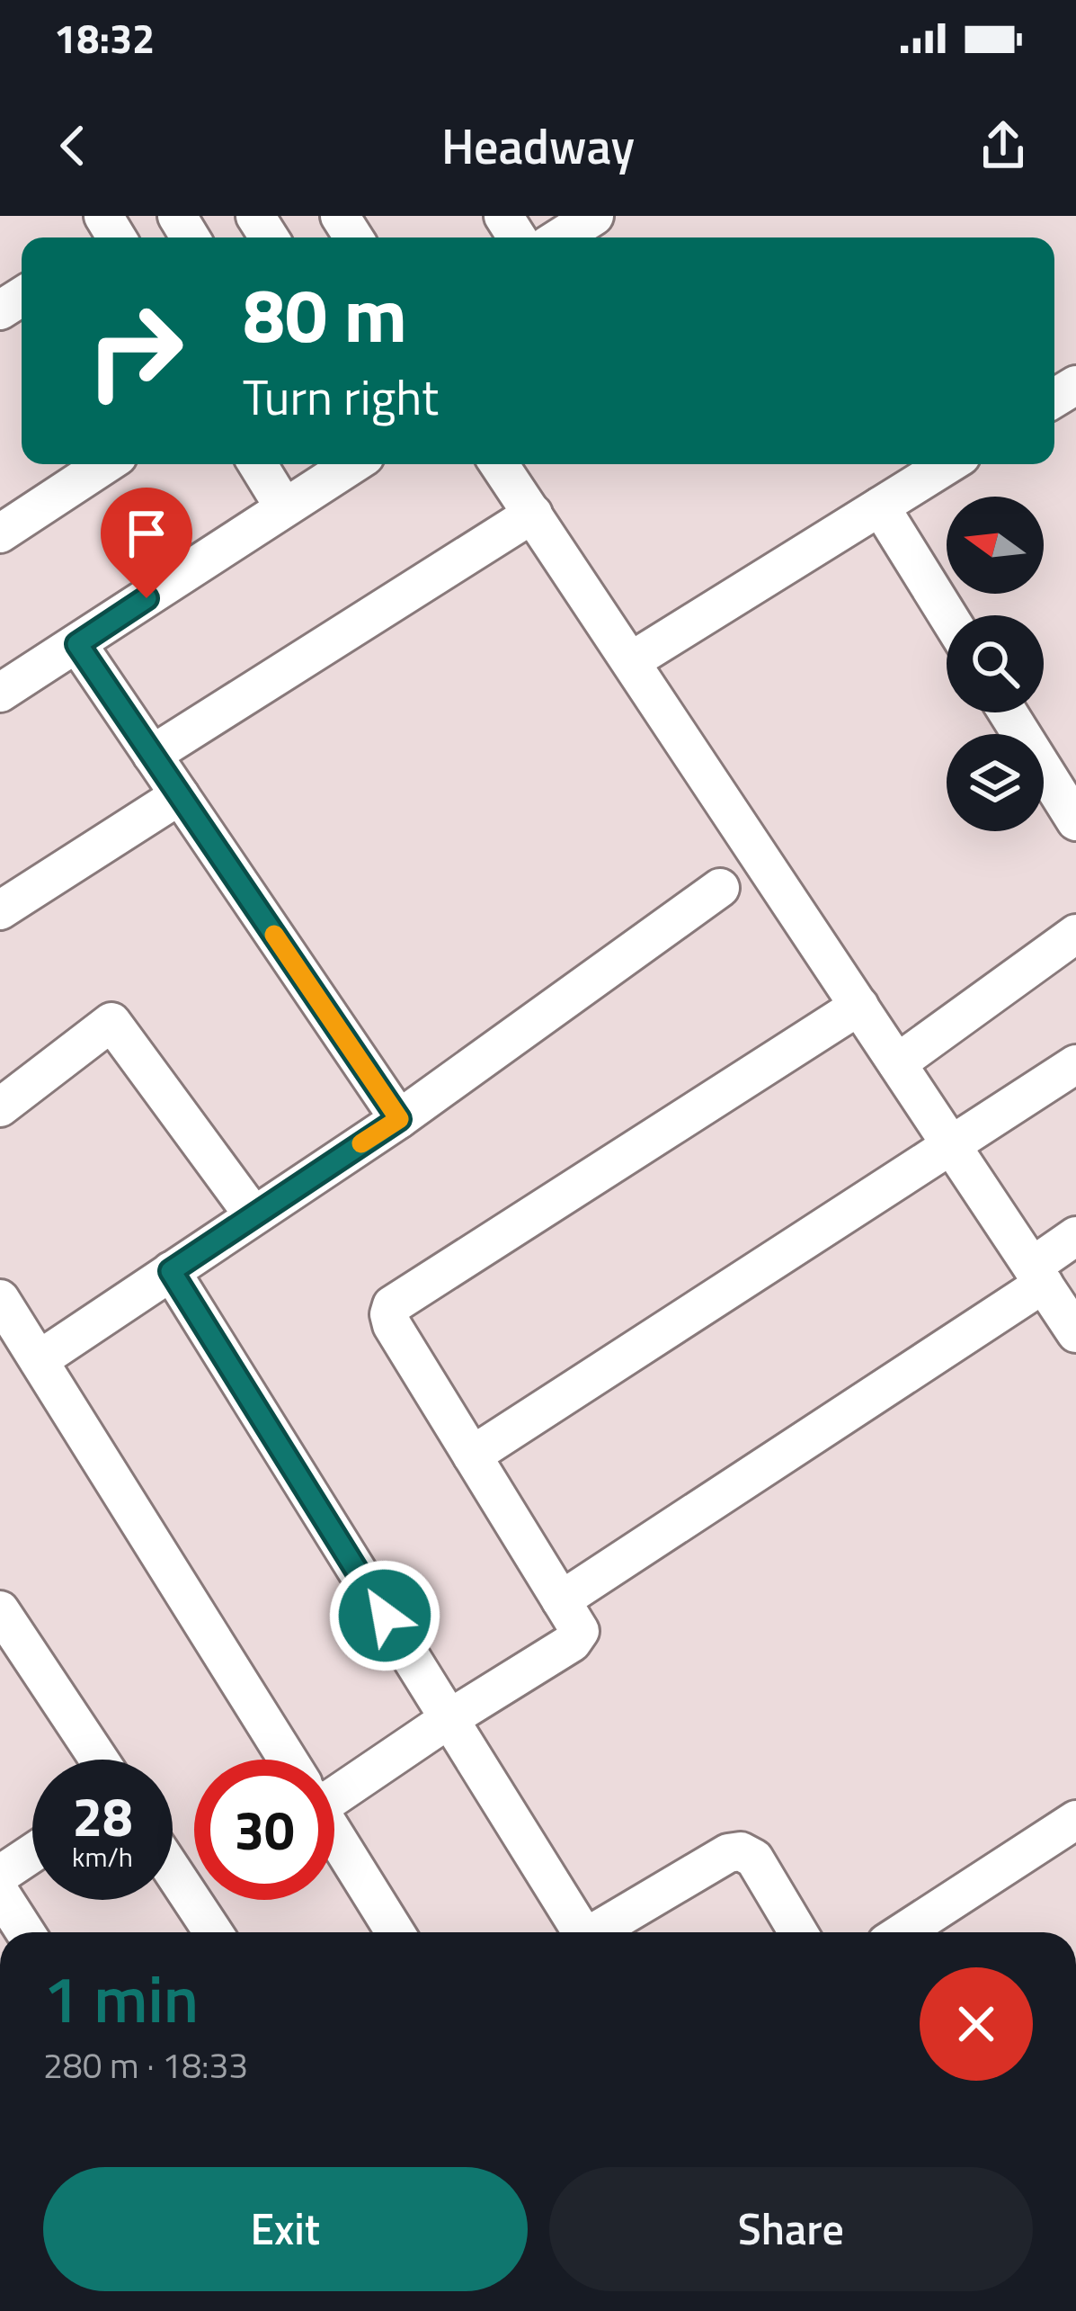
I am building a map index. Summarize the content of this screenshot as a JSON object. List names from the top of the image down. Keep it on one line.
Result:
{"north":"left","page":{"status":"18:32","header":"Headway","turn":["80 m","Turn right"],"speed":"28 km/h","limit":"30","heading":["1 min","280 m · 18:33"],"buttons":["Exit","Share"]}}
